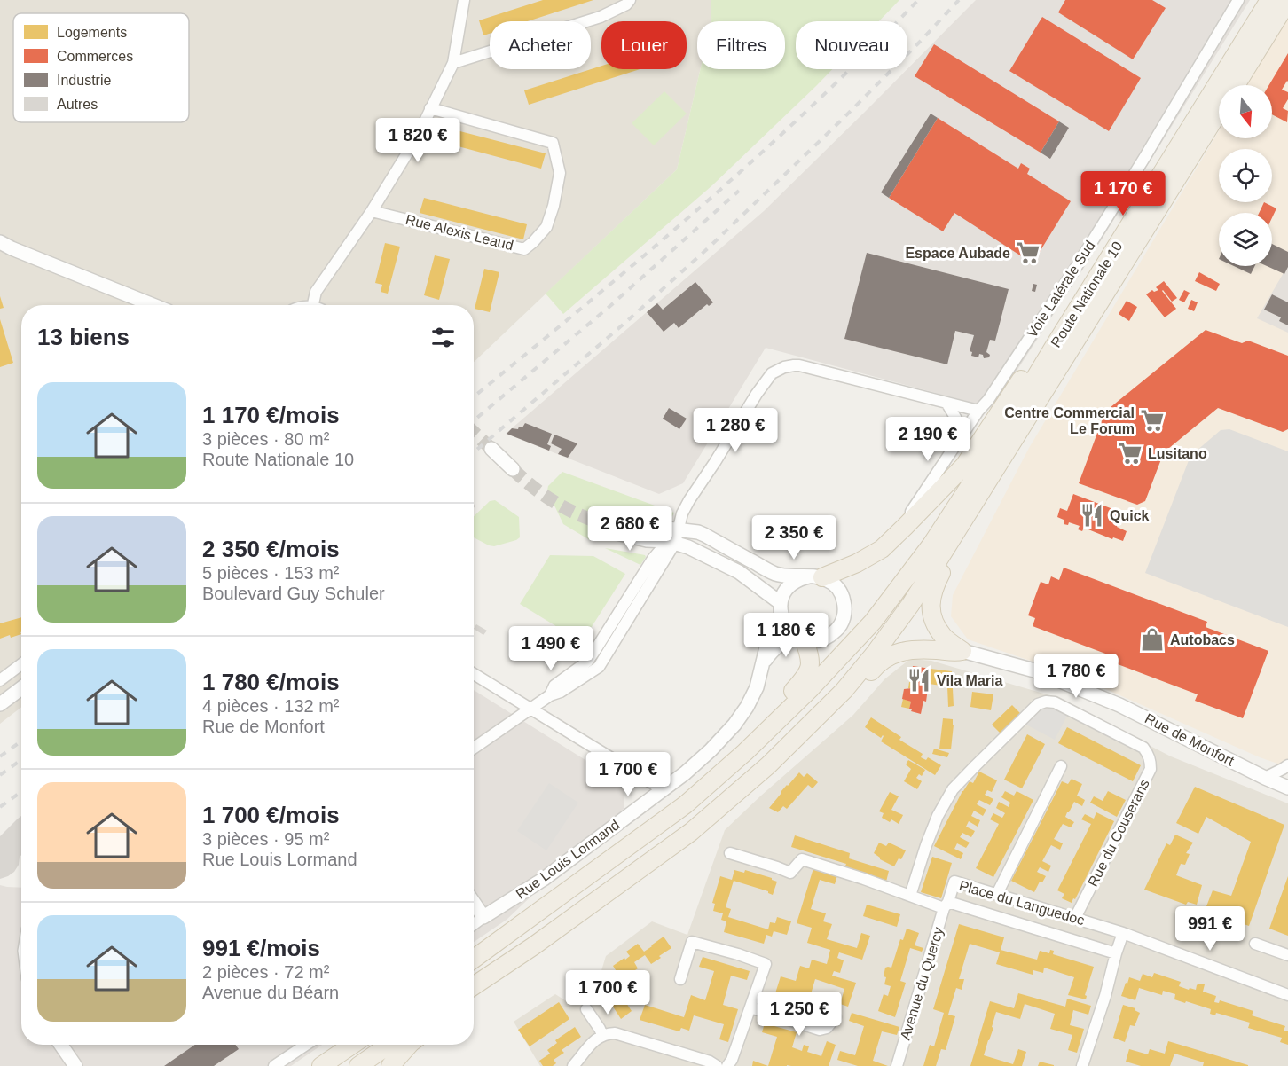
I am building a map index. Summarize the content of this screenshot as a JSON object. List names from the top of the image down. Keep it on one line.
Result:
{"streets":{"main road":["Route Nationale 10"],"street":["Rue Alexis Leaud","Voie Latérale Sud","Rue de Monfort","Rue du Couserans","Rue Louis Lormand","Place du Languedoc","Avenue du Quercy"]},"crossings":[["Rue du Couserans","Place du Languedoc"],["Place du Languedoc","Avenue du Quercy"]],"places":{"supermarket":["Espace Aubade","Centre Commercial Le Forum","Lusitano"],"restaurant":["Quick","Vila Maria"],"shop":["Autobacs"]},"legend":["Logements","Commerces","Industrie","Autres"],"north":"bottom","page":{"chip":["Acheter","Louer","Filtres","Nouveau"],"price":["1 820 €","1 170 €","1 280 €","2 190 €","2 680 €","2 350 €","1 180 €","1 490 €","1 780 €","1 700 €","991 €","1 700 €","1 250 €"],"heading":"13 biens","list":[{"name":"1 170 €/mois","note":"3 pièces · 80 m² · Route Nationale 10"},{"name":"2 350 €/mois","note":"5 pièces · 153 m² · Boulevard Guy Schuler"},{"name":"1 780 €/mois","note":"4 pièces · 132 m² · Rue de Monfort"},{"name":"1 700 €/mois","note":"3 pièces · 95 m² · Rue Louis Lormand"},{"name":"991 €/mois","note":"2 pièces · 72 m² · Avenue du Béarn"}]}}
